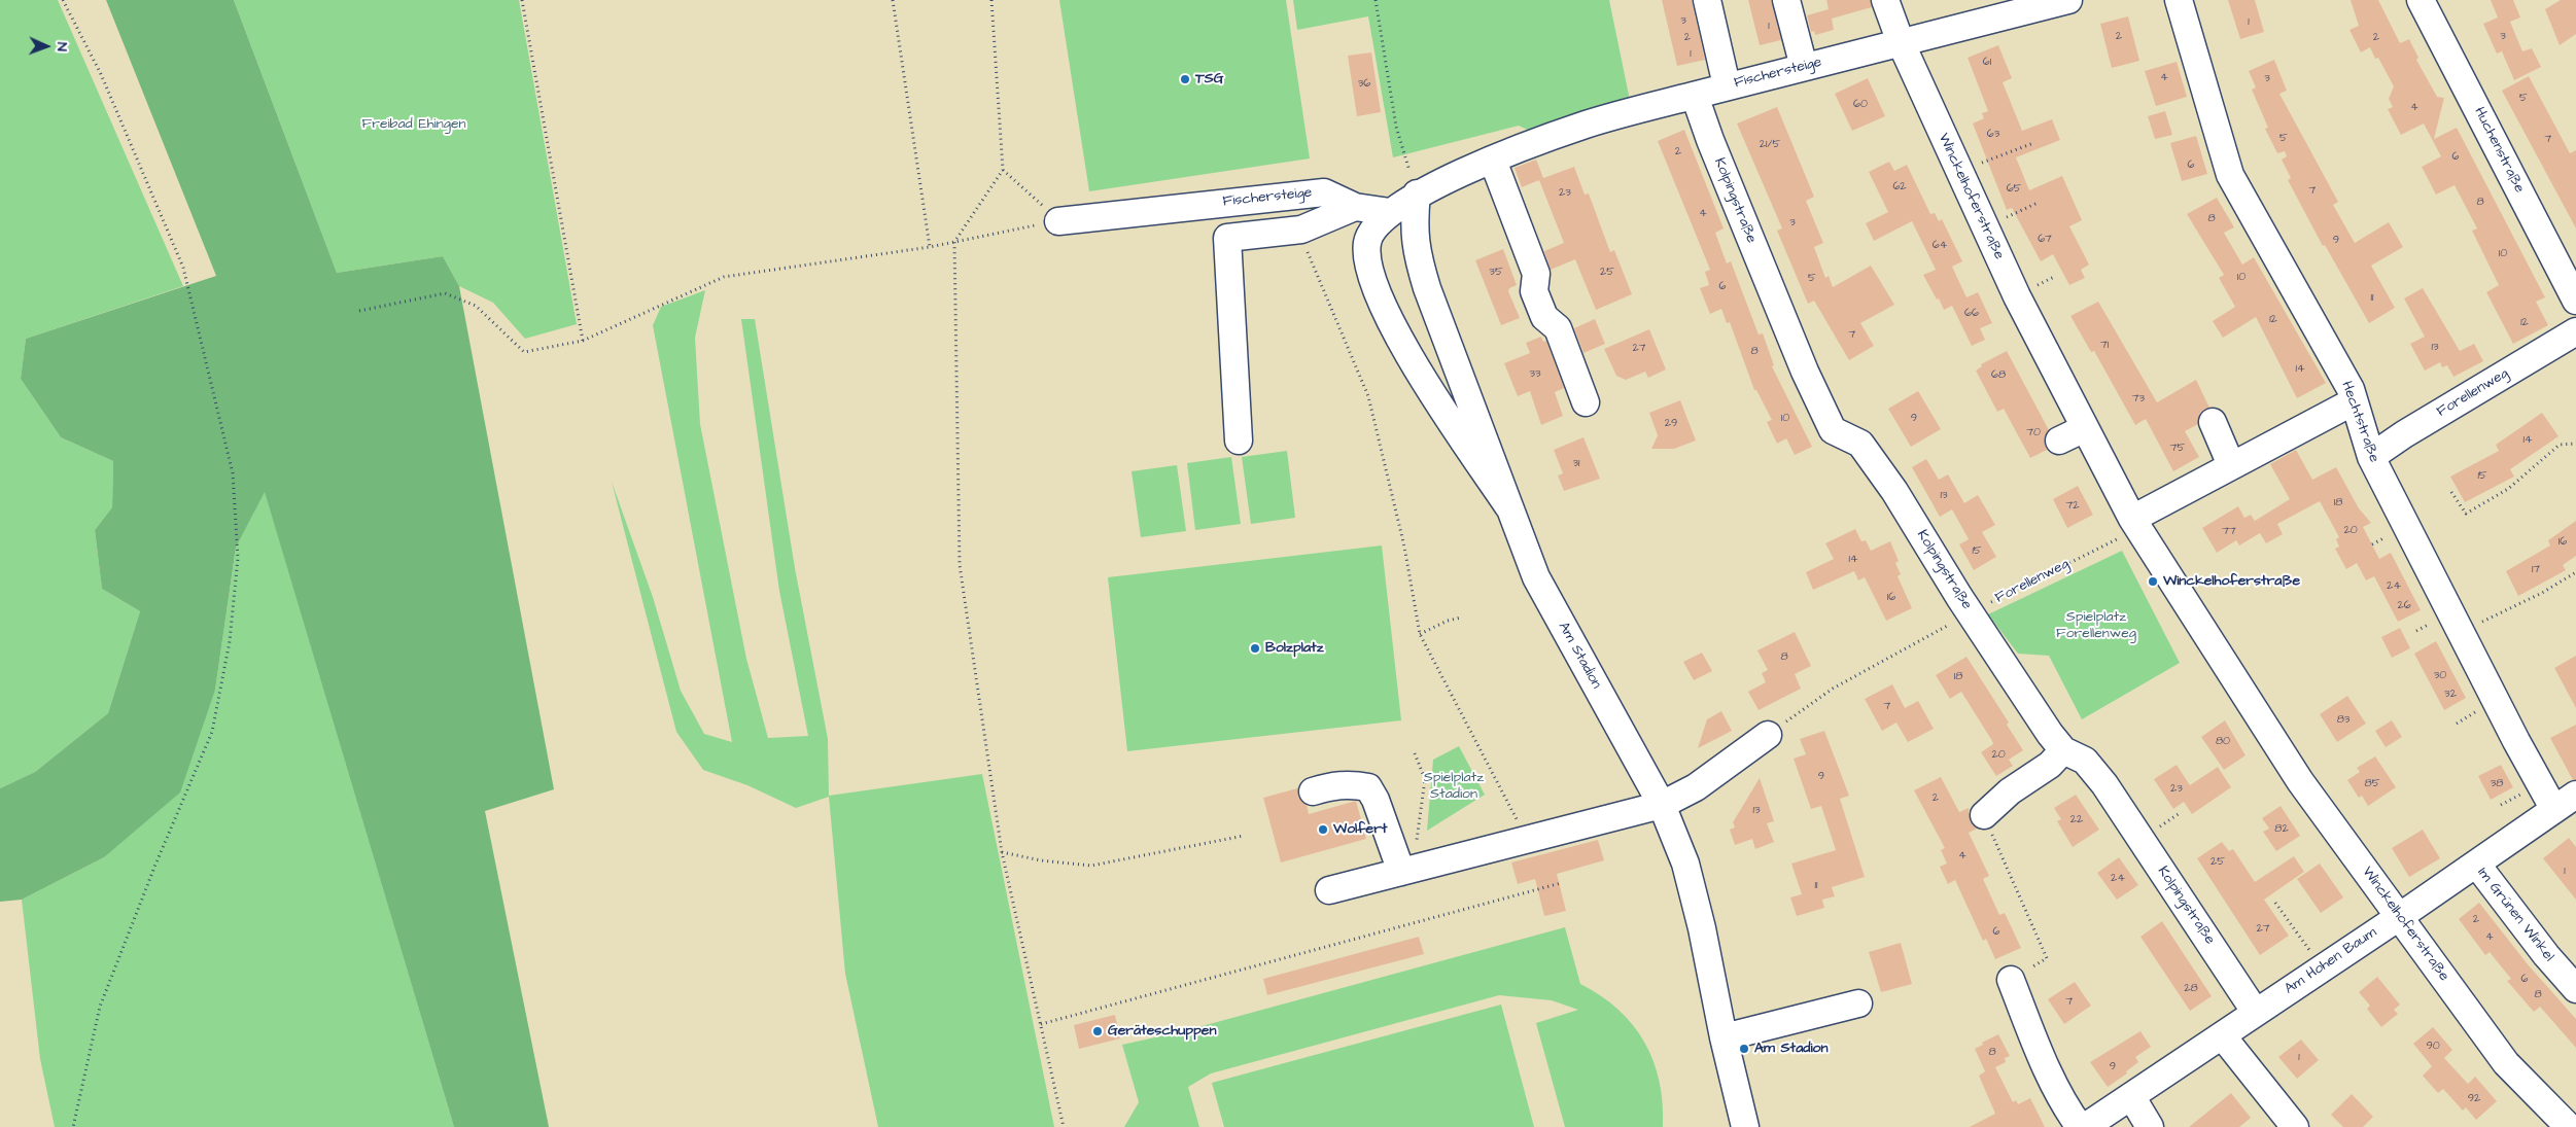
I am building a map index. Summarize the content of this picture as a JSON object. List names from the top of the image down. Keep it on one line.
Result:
{"streets":{"street":["Fischersteige","Huchenstraße","Winckelhoferstraße","Kolpingstraße","Forellenweg","Hechtstraße","Am Stadion","Im Grünen Winkel","Am Hohen Baum"]},"crossings":[["Fischersteige","Winckelhoferstraße"],["Fischersteige","Kolpingstraße"],["Fischersteige","Am Stadion"],["Winckelhoferstraße","Forellenweg"],["Winckelhoferstraße","Am Hohen Baum"],["Kolpingstraße","Forellenweg"],["Kolpingstraße","Am Hohen Baum"],["Forellenweg","Hechtstraße"],["Hechtstraße","Am Hohen Baum"],["Im Grünen Winkel","Am Hohen Baum"]],"parks":["Freibad Ehingen","Spielplatz Forellenweg","Spielplatz Stadion"],"places":["TSG","Winckelhoferstraße","Bolzplatz","Wolfert","Geräteschuppen","Am Stadion"],"house_numbers":["3","1","1","2","3","2","2","1","61","4","3","36","5","60","4","63","5","7","21/5","2","6","6","62","65","7","23","8","4","8","3","67","9","64","10","35","25","10","5","6","11","66","12","12","7","71","13","27","8","14","33","68","73","10","9","29","70","14","75","31","15","13","18","72","20","77","16","15","14","17","24","16","26","8","30","18","32","7","83","80","20","9","85","38","23","2","13","22","82","4","25","1","24","11","2","27","6","4","6","28","8","7","90","8","1","9","92"],"north":"right"}
